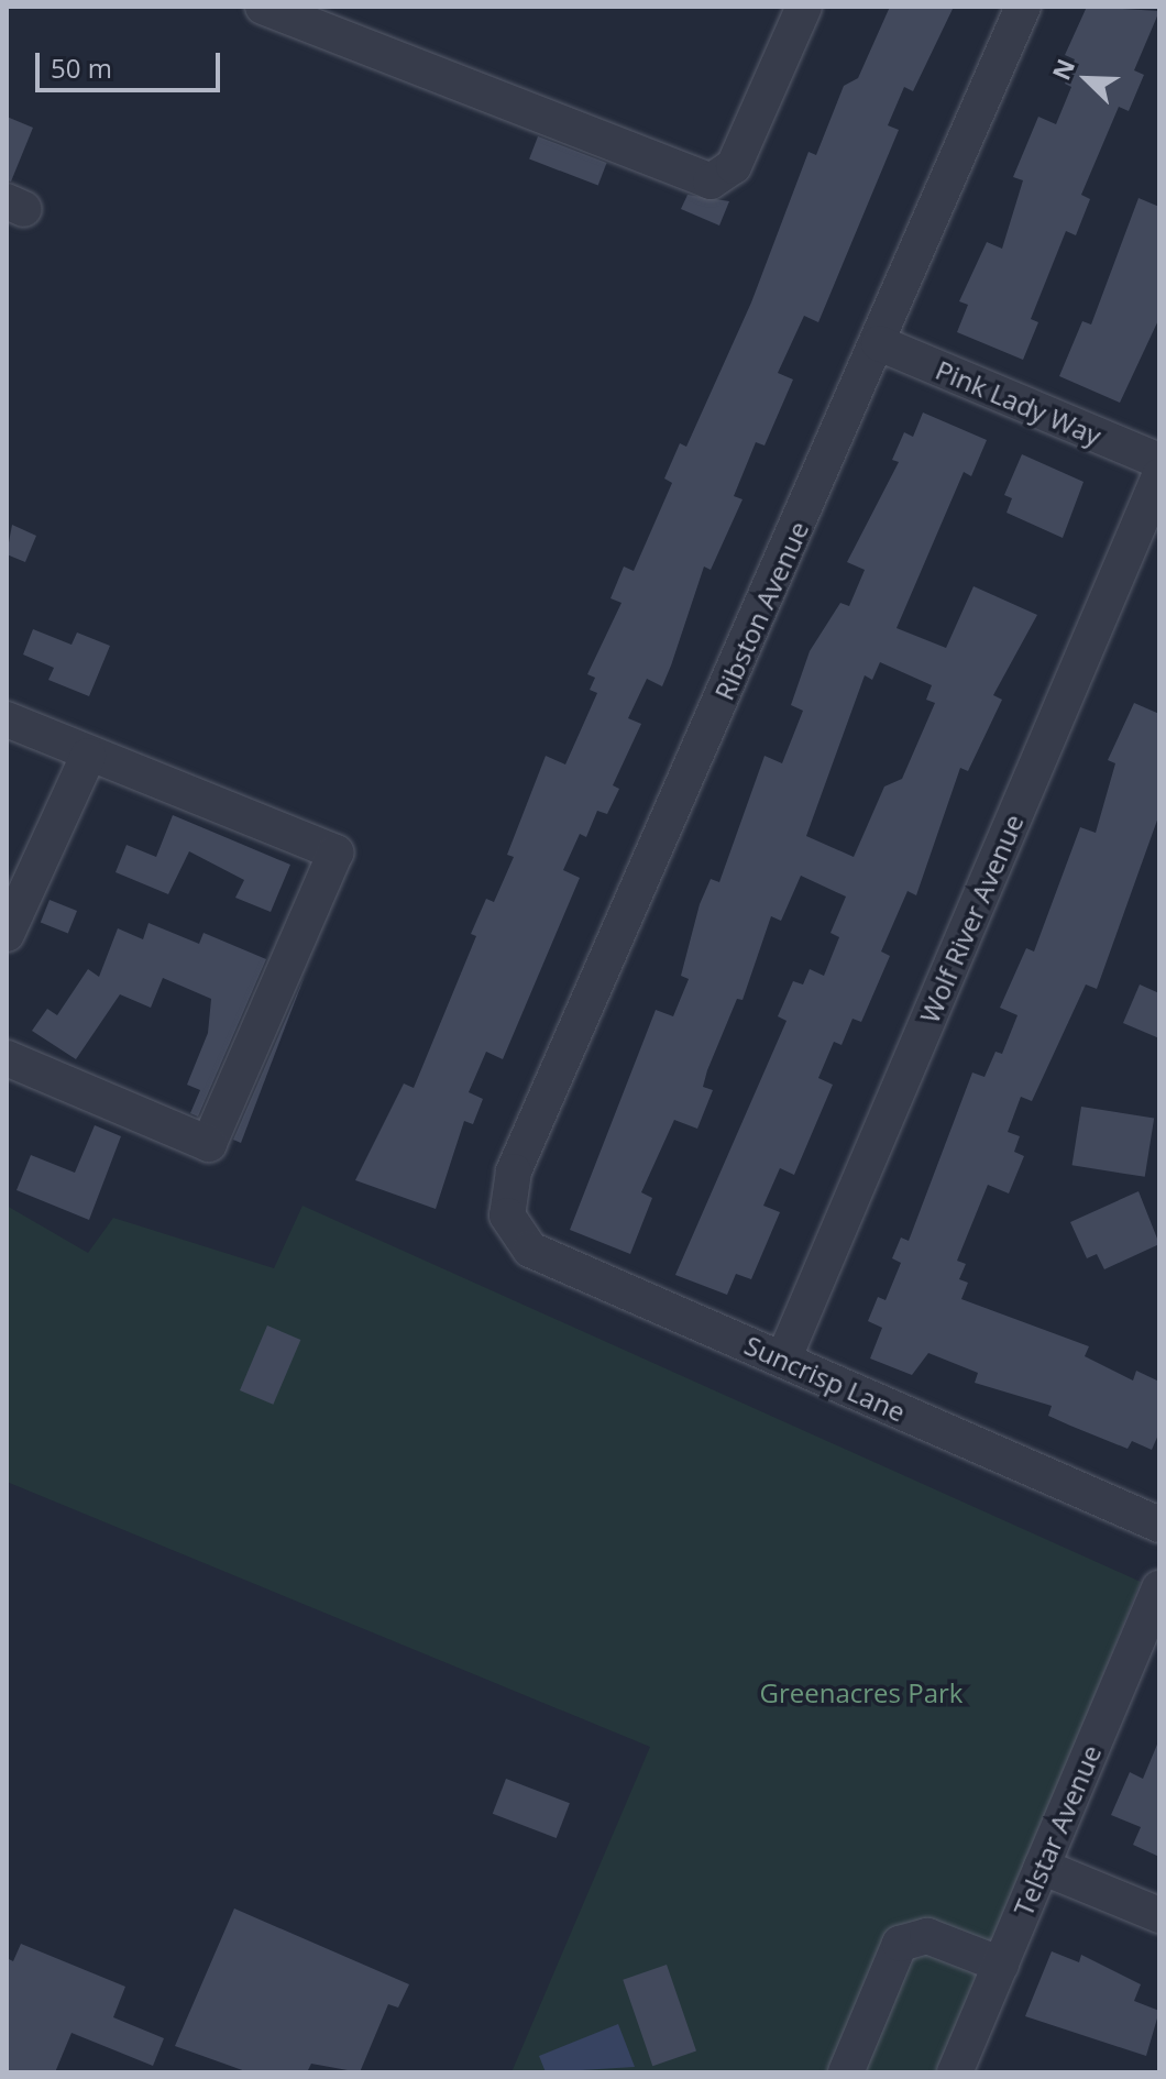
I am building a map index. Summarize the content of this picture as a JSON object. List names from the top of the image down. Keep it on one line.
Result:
{"streets":{"street":["Pink Lady Way","Ribston Avenue","Wolf River Avenue","Suncrisp Lane","Telstar Avenue"]},"crossings":[["Pink Lady Way","Ribston Avenue"],["Ribston Avenue","Suncrisp Lane"],["Wolf River Avenue","Suncrisp Lane"]],"parks":["Greenacres Park"],"scale_bar":"50 m","north":"top left"}
